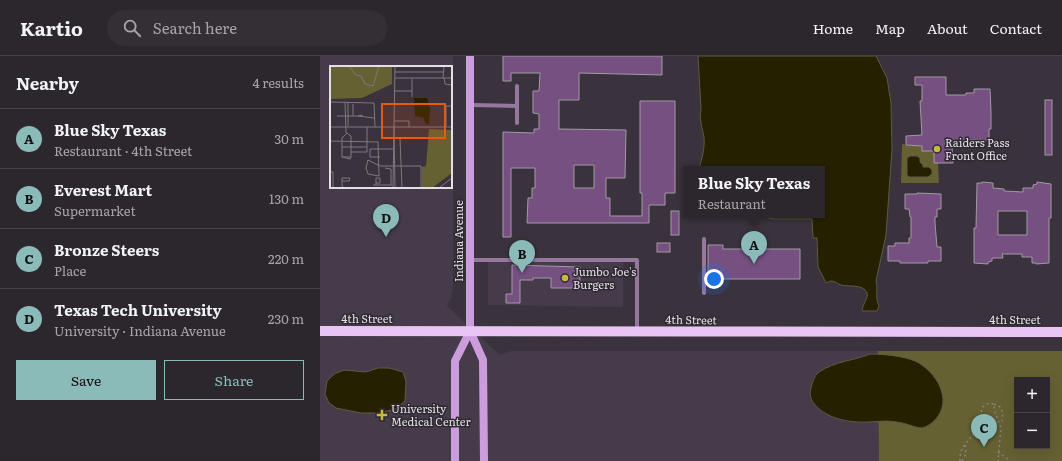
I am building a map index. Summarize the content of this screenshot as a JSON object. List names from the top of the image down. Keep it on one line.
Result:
{"streets":{"main road":["Indiana Avenue","4th Street"]},"crossings":[["Indiana Avenue","4th Street"]],"places":{"other":["Raiders Pass Front Office","Jumbo Joe's Burgers"],"health":["University Medical Center"]},"page":{"header":"Kartio","search":"Search here","nav":["Home","Map","About","Contact"],"heading":["Nearby","4 results"],"list":[{"mark":"A","name":"Blue Sky Texas","note":"Restaurant · 4th Street","value":"30 m"},{"mark":"B","name":"Everest Mart","note":"Supermarket","value":"130 m"},{"mark":"C","name":"Bronze Steers","note":"Place","value":"220 m"},{"mark":"D","name":"Texas Tech University","note":"University · Indiana Avenue","value":"230 m"}],"popup":["Blue Sky Texas","Restaurant"],"pins":["D","A","B","C"],"buttons":["Save","Share"],"map_buttons":["+","−"]}}
